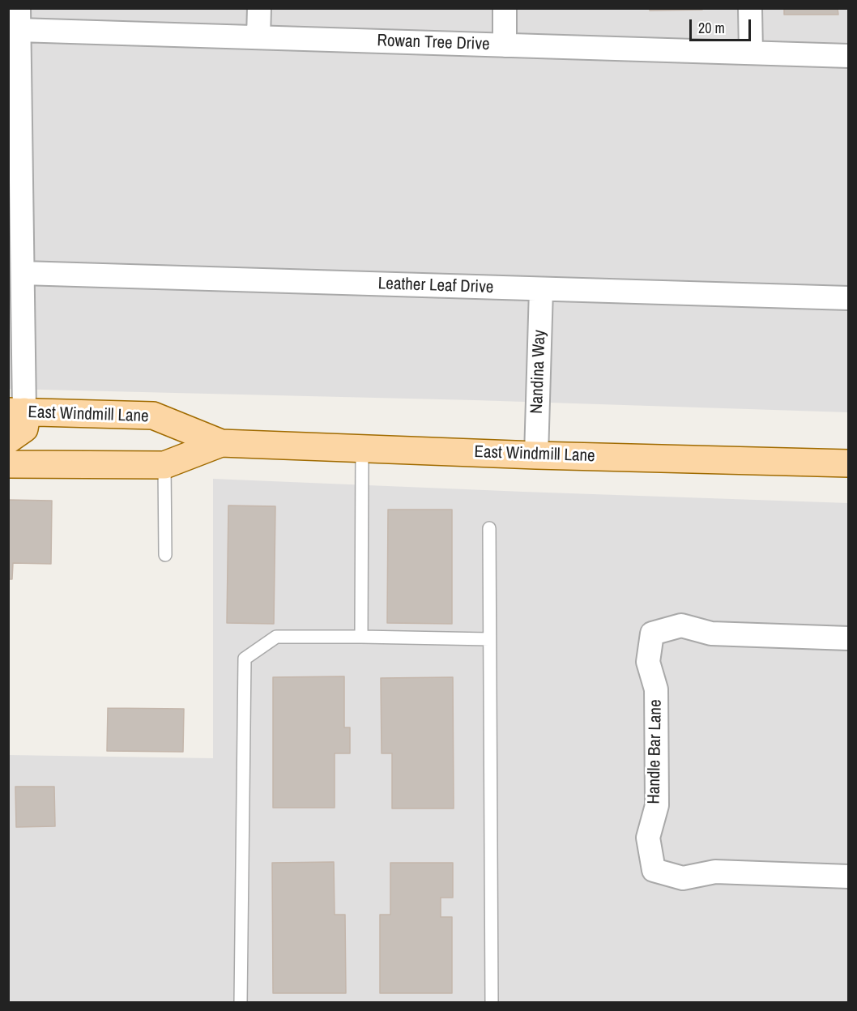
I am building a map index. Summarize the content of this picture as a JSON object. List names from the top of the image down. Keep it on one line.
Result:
{"streets":{"main road":["East Windmill Lane"],"street":["Rowan Tree Drive","Leather Leaf Drive","Nandina Way","Handle Bar Lane"]},"crossings":[["Leather Leaf Drive","Nandina Way"],["Nandina Way","East Windmill Lane"]],"scale_bar":"20 m"}
